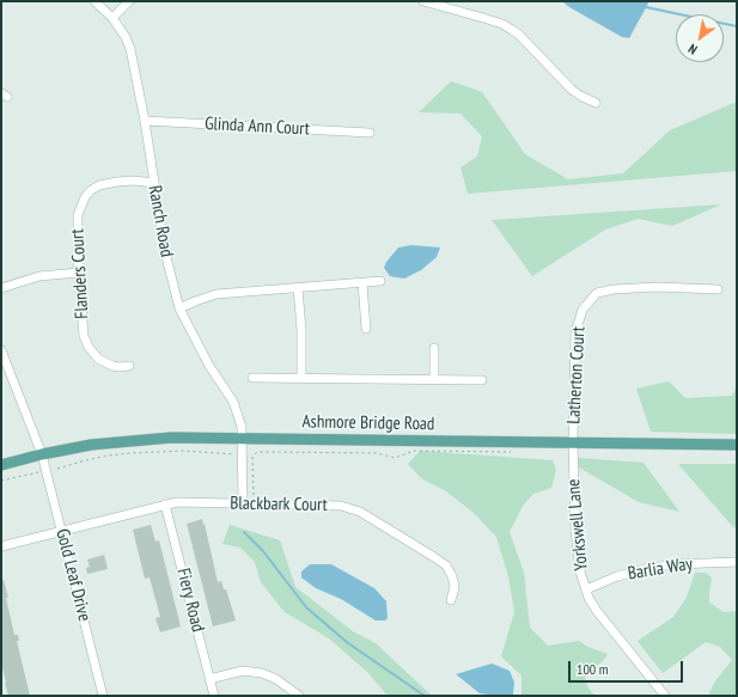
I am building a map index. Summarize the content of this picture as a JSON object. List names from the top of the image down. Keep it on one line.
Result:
{"streets":{"main road":["Ashmore Bridge Road"],"street":["Glinda Ann Court","Ranch Road","Flanders Court","Latherton Court","Blackbark Court","Yorkswell Lane","Barlia Way","Gold Leaf Drive","Fiery Road"]},"crossings":[["Glinda Ann Court","Ranch Road"],["Ranch Road","Flanders Court"],["Ranch Road","Ashmore Bridge Road"],["Ranch Road","Blackbark Court"],["Latherton Court","Ashmore Bridge Road"],["Latherton Court","Yorkswell Lane"],["Ashmore Bridge Road","Yorkswell Lane"],["Ashmore Bridge Road","Gold Leaf Drive"],["Blackbark Court","Gold Leaf Drive"],["Blackbark Court","Fiery Road"],["Yorkswell Lane","Barlia Way"]],"scale_bar":"100 m","north":"bottom left"}
